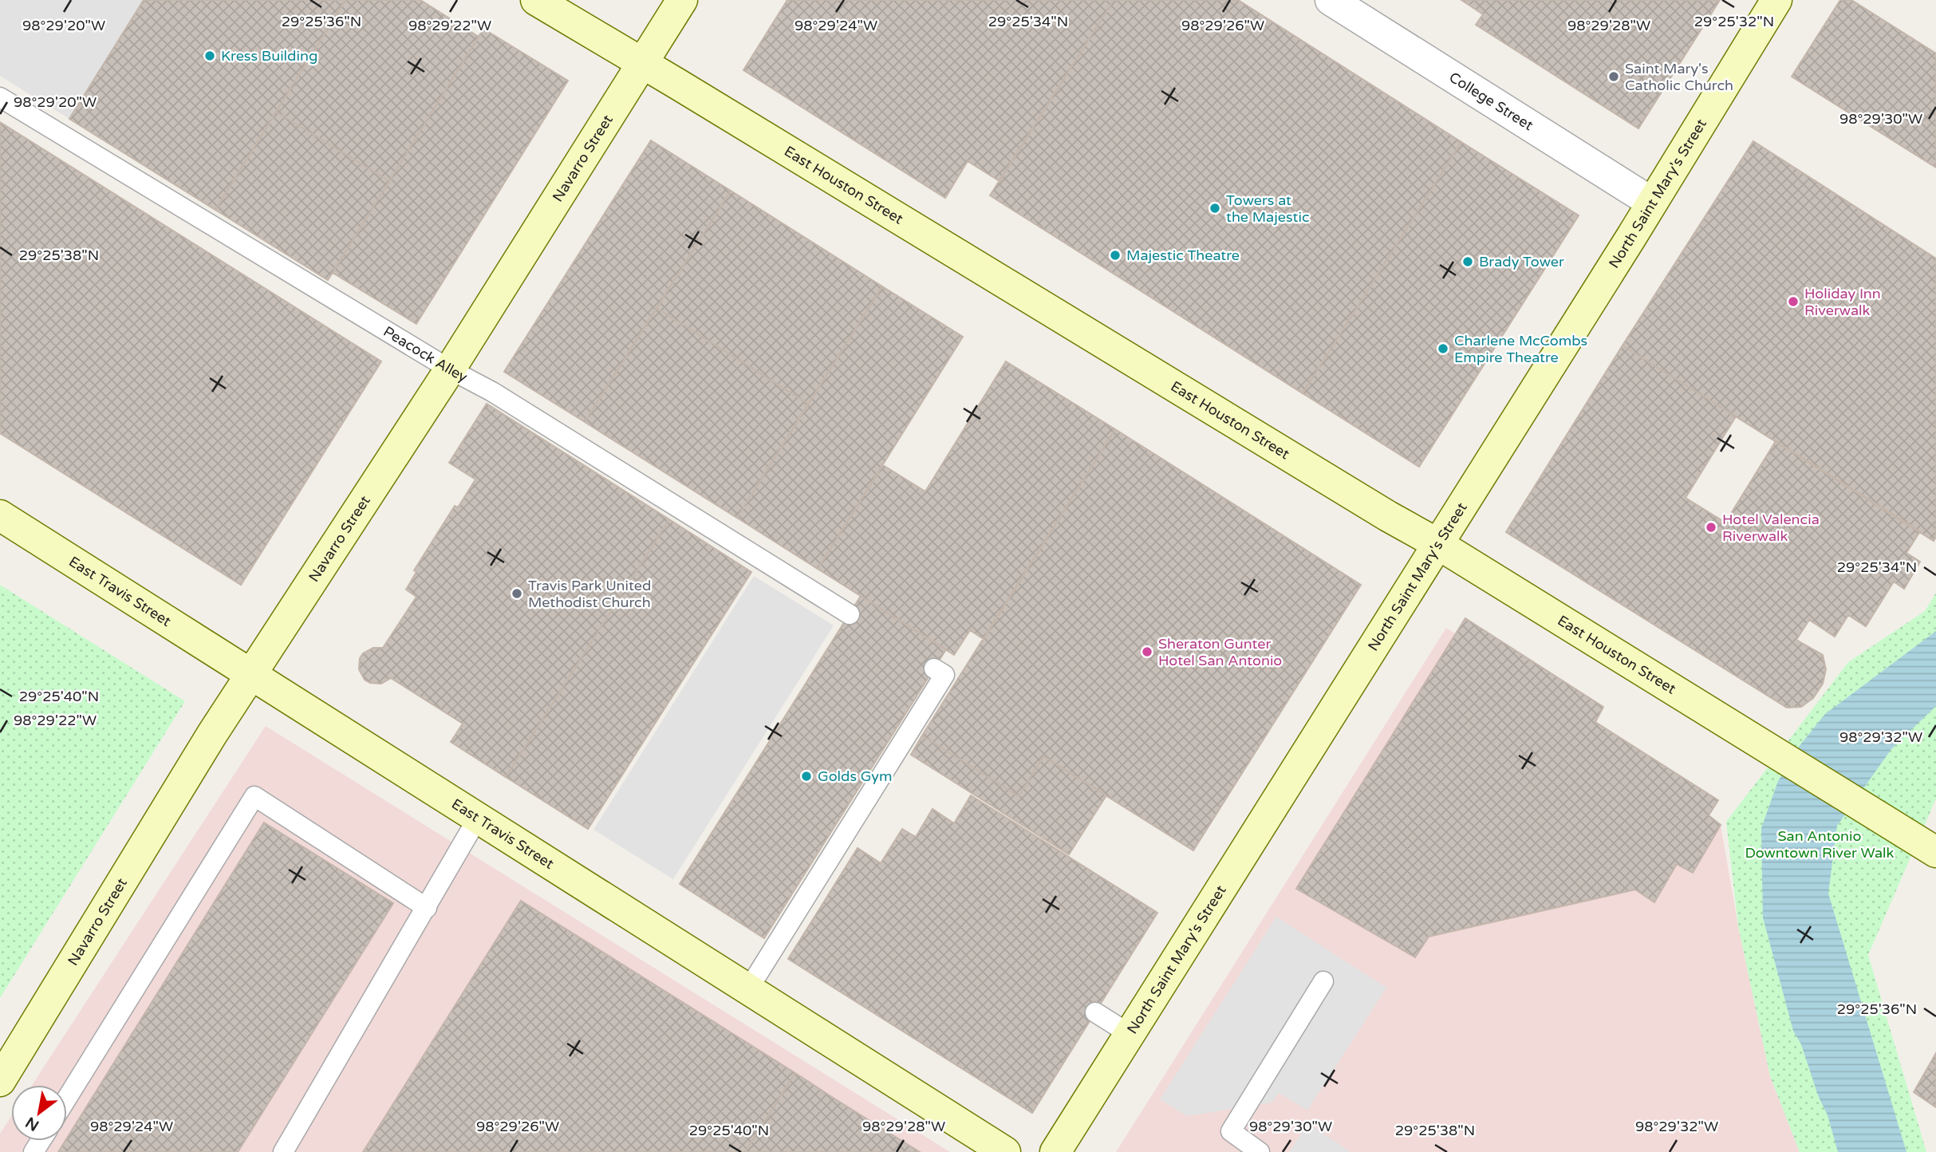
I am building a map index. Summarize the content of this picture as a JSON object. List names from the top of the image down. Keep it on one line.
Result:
{"streets":{"main road":["Navarro Street","East Houston Street","North Saint Mary's Street","East Travis Street"],"street":["College Street"],"lane":["Peacock Alley"]},"crossings":[["College Street","North Saint Mary's Street"],["Navarro Street","East Houston Street"],["Navarro Street","Peacock Alley"],["Navarro Street","East Travis Street"],["East Houston Street","North Saint Mary's Street"]],"parks":["San Antonio Downtown River Walk"],"places":["Kress Building","Saint Mary's Catholic Church","Towers at the Majestic","Majestic Theatre","Brady Tower","Holiday Inn Riverwalk","Charlene McCombs Empire Theatre","Hotel Valencia Riverwalk","Travis Park United Methodist Church","Sheraton Gunter Hotel San Antonio","Golds Gym"],"north":"bottom left","coordinates":["29°25'36\"N","29°25'34\"N","29°25'32\"N","98°29'20\"W","98°29'22\"W","98°29'24\"W","98°29'26\"W","98°29'28\"W","98°29'30\"W","29°25'38\"N","29°25'40\"N","98°29'32\"W"]}
